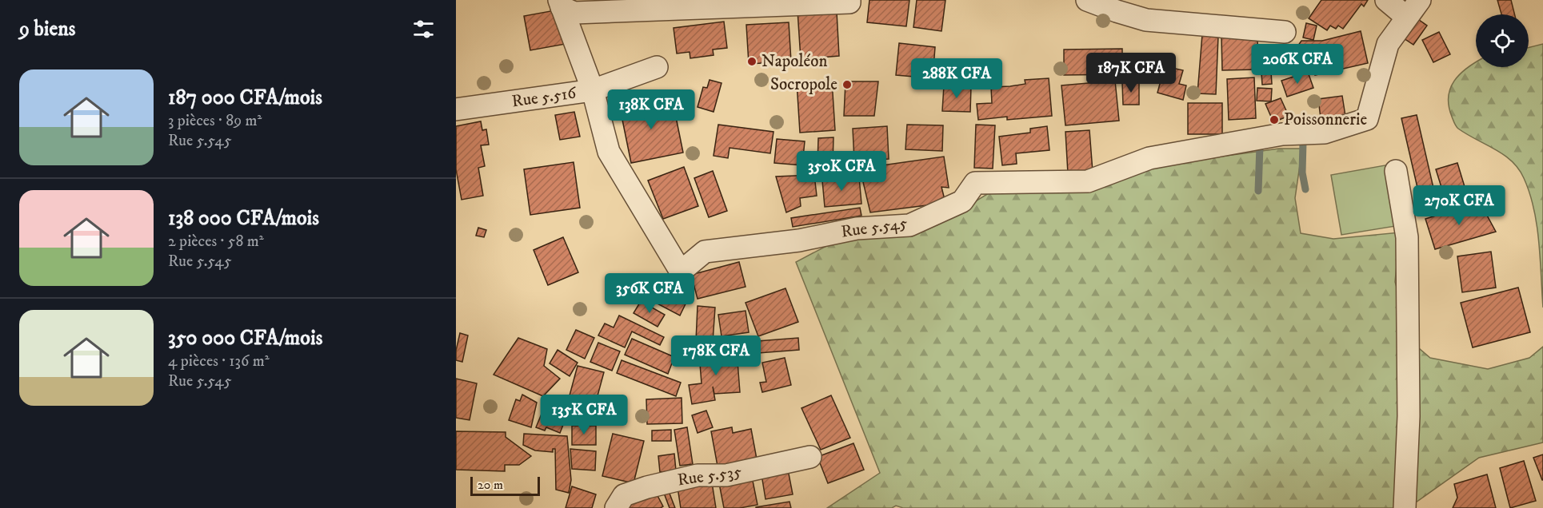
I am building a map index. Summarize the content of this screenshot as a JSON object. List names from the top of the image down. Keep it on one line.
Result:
{"streets":{"street":["Rue 5.516","Rue 5.545","Rue 5.535"]},"crossings":[["Rue 5.516","Rue 5.545"]],"places":["Napoléon","Socropole","Poissonnerie"],"scale_bar":"20 m","page":{"heading":"9 biens","price":["206K CFA","187K CFA","288K CFA","138K CFA","350K CFA","270K CFA","356K CFA","178K CFA","135K CFA"],"list":[{"name":"187 000 CFA/mois","note":"3 pièces · 89 m² · Rue 5.545"},{"name":"138 000 CFA/mois","note":"2 pièces · 58 m² · Rue 5.545"},{"name":"350 000 CFA/mois","note":"4 pièces · 136 m² · Rue 5.545"}],"scale":"20 m"}}
